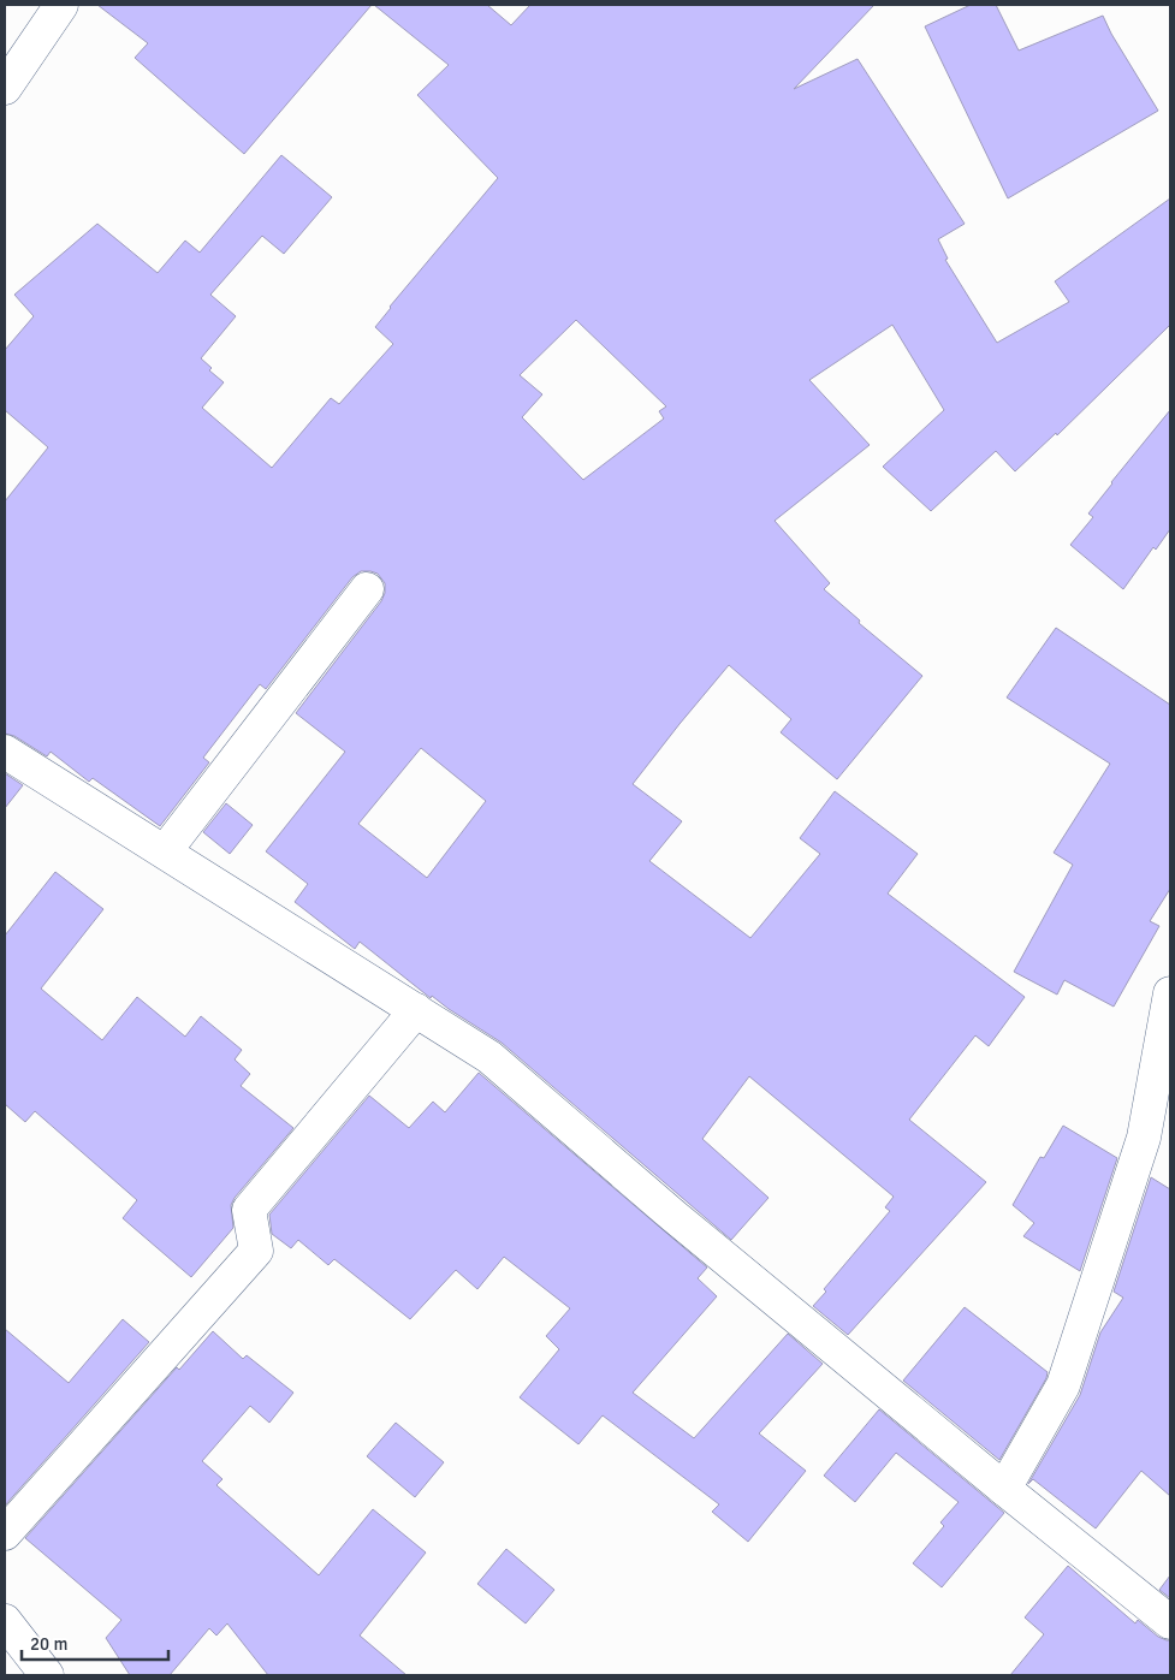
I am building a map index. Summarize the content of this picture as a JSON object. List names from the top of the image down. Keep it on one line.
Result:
{"scale_bar":"20 m"}
